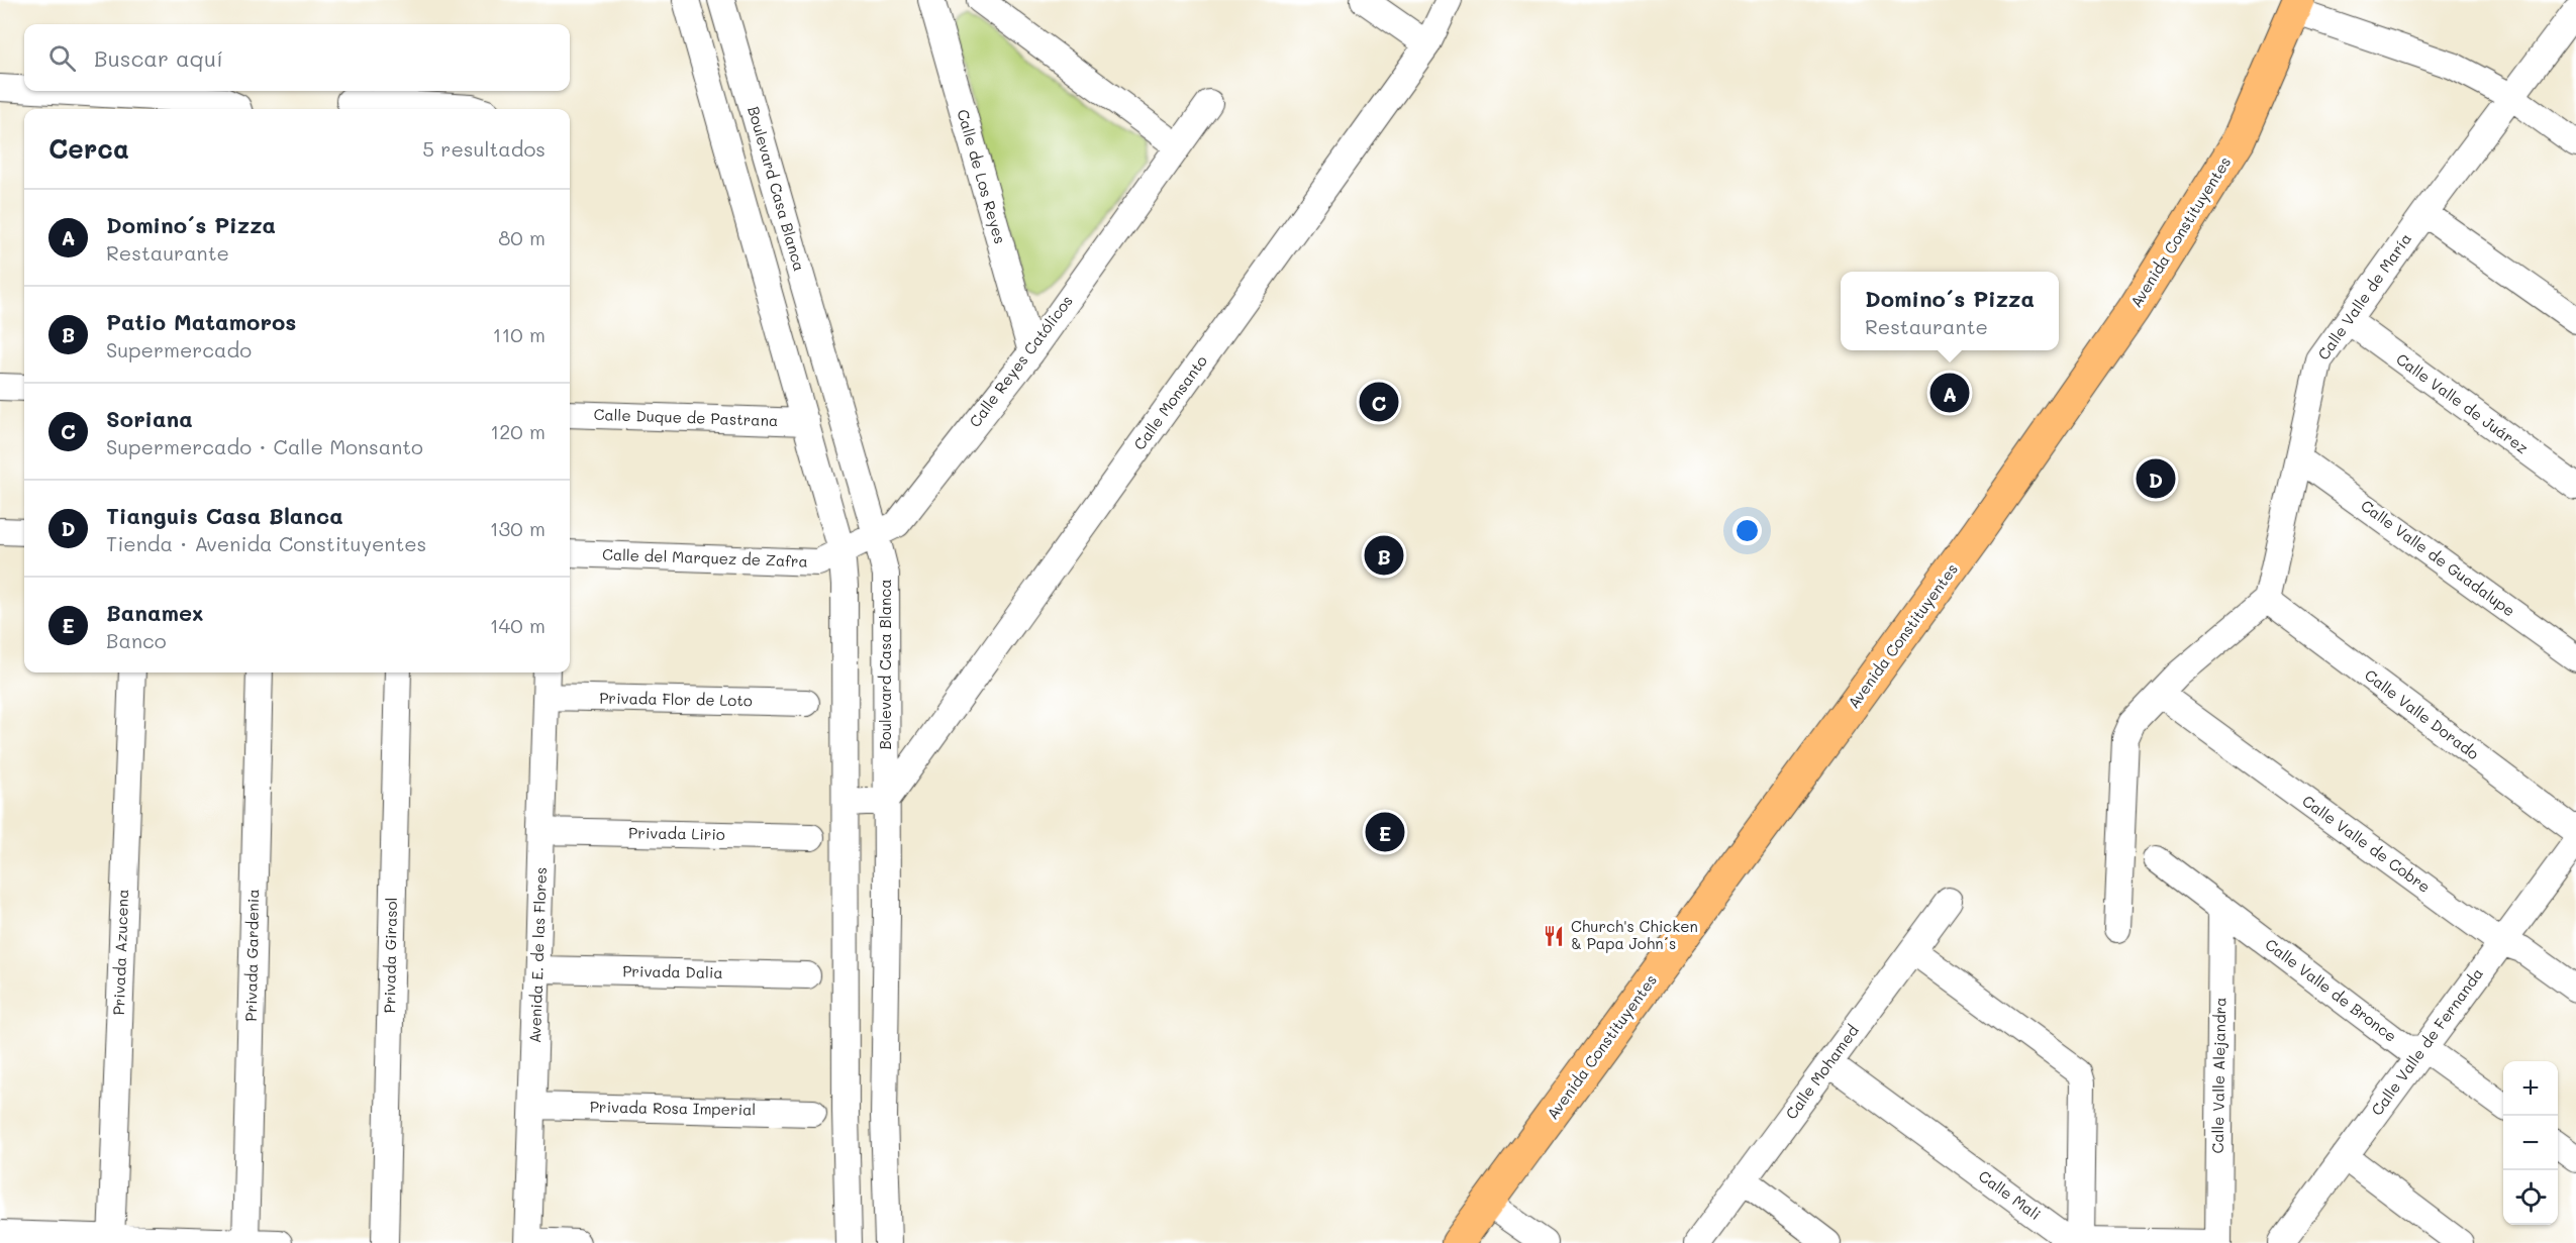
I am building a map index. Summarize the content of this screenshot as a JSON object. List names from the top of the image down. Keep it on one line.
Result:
{"streets":{"main road":["Avenida Constituyentes"],"street":["Calle de Los Reyes","Boulevard Casa Blanca","Calle Valle de María","Calle Reyes Católicos","Calle Monsanto","Calle Valle de Juárez","Calle Duque de Pastrana","Calle del Marquez de Zafra","Calle Valle de Guadalupe","Privada Flor de Loto","Calle Valle Dorado","Privada Lirio","Calle Valle de Cobre","Privada Azucena","Privada Gardenia","Privada Girasol","Avenida E. de las Flores","Privada Dalia","Calle Valle de Bronce","Calle Valle de Fernanda","Calle Mohamed","Calle Valle Alejandra","Privada Rosa Imperial","Calle Mali"]},"crossings":[["Calle de Los Reyes","Calle Reyes Católicos"],["Boulevard Casa Blanca","Calle Reyes Católicos"],["Boulevard Casa Blanca","Calle Monsanto"],["Calle Valle de María","Calle Valle de Juárez"],["Calle Valle de María","Calle Valle de Guadalupe"],["Calle Valle de María","Calle Valle Dorado"],["Calle Reyes Católicos","Calle del Marquez de Zafra"],["Privada Flor de Loto","Avenida E. de las Flores"],["Privada Lirio","Avenida E. de las Flores"],["Calle Valle de Cobre","Calle Valle de Fernanda"],["Avenida E. de las Flores","Privada Dalia"],["Avenida E. de las Flores","Privada Rosa Imperial"],["Calle Valle de Bronce","Calle Valle de Fernanda"],["Calle Valle de Bronce","Calle Valle Alejandra"],["Calle Mohamed","Calle Mali"],["Calle Valle Alejandra","Calle Mali"]],"places":{"restaurant":["Church's Chicken & Papa John´s"]},"page":{"search":"Buscar aquí","heading":["Cerca","5 resultados"],"list":[{"mark":"A","name":"Domino´s Pizza","note":"Restaurante","value":"80 m"},{"mark":"B","name":"Patio Matamoros","note":"Supermercado","value":"110 m"},{"mark":"C","name":"Soriana","note":"Supermercado · Calle Monsanto","value":"120 m"},{"mark":"D","name":"Tianguis Casa Blanca","note":"Tienda · Avenida Constituyentes","value":"130 m"},{"mark":"E","name":"Banamex","note":"Banco","value":"140 m"}],"popup":["Domino´s Pizza","Restaurante"],"pins":["A","C","D","B","E"],"map_buttons":["+","−"]}}
